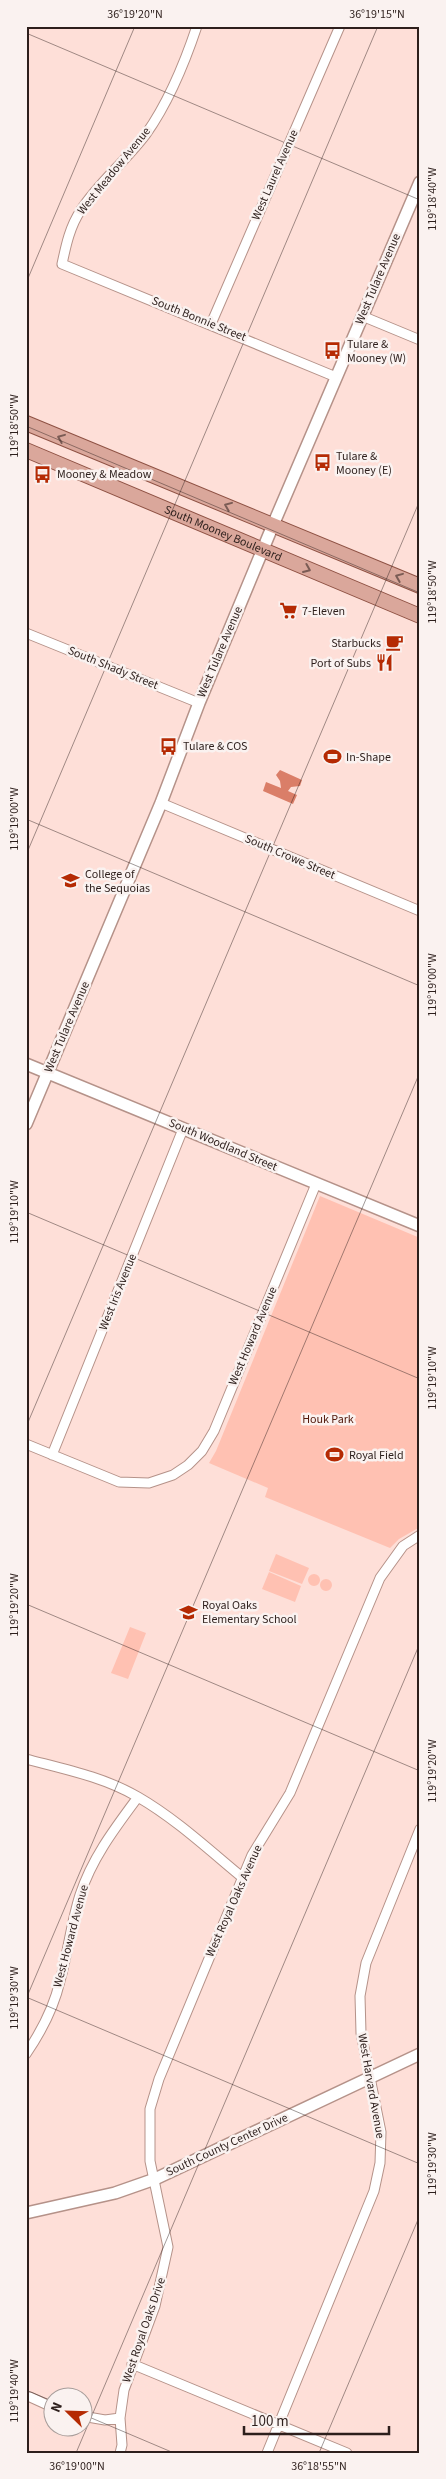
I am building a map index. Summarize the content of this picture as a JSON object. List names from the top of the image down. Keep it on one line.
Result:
{"streets":{"main road":["South Mooney Boulevard"],"street":["West Meadow Avenue","West Laurel Avenue","West Tulare Avenue","South Bonnie Street","South Shady Street","South Crowe Street","South Woodland Street","West Iris Avenue","West Howard Avenue","West Royal Oaks Avenue","West Harvard Avenue","South County Center Drive","West Royal Oaks Drive"]},"crossings":[["West Meadow Avenue","South Bonnie Street"],["West Laurel Avenue","South Bonnie Street"],["West Tulare Avenue","South Bonnie Street"],["West Tulare Avenue","South Mooney Boulevard"],["West Tulare Avenue","South Shady Street"],["West Tulare Avenue","South Crowe Street"],["West Tulare Avenue","South Woodland Street"],["South Woodland Street","West Iris Avenue"],["South Woodland Street","West Howard Avenue"],["West Iris Avenue","West Howard Avenue"],["West Royal Oaks Avenue","South County Center Drive"],["West Royal Oaks Avenue","West Royal Oaks Drive"],["West Harvard Avenue","South County Center Drive"],["South County Center Drive","West Royal Oaks Drive"]],"parks":["Houk Park"],"places":{"bus stop":["Tulare & Mooney (W)","Tulare & Mooney (E)","Mooney & Meadow","Tulare & COS"],"supermarket":["7-Eleven"],"cafe":["Starbucks"],"restaurant":["Port of Subs"],"sports":["In-Shape","Royal Field"],"school or university":["College of the Sequoias","Royal Oaks Elementary School"]},"scale_bar":"100 m","north":"top left","coordinates":["36°19'20\"N","36°19'15\"N","119°18'40\"W","119°18'50\"W","119°19'00\"W","119°19'10\"W","119°19'20\"W","119°19'30\"W","119°19'40\"W","36°19'00\"N","36°18'55\"N"]}
